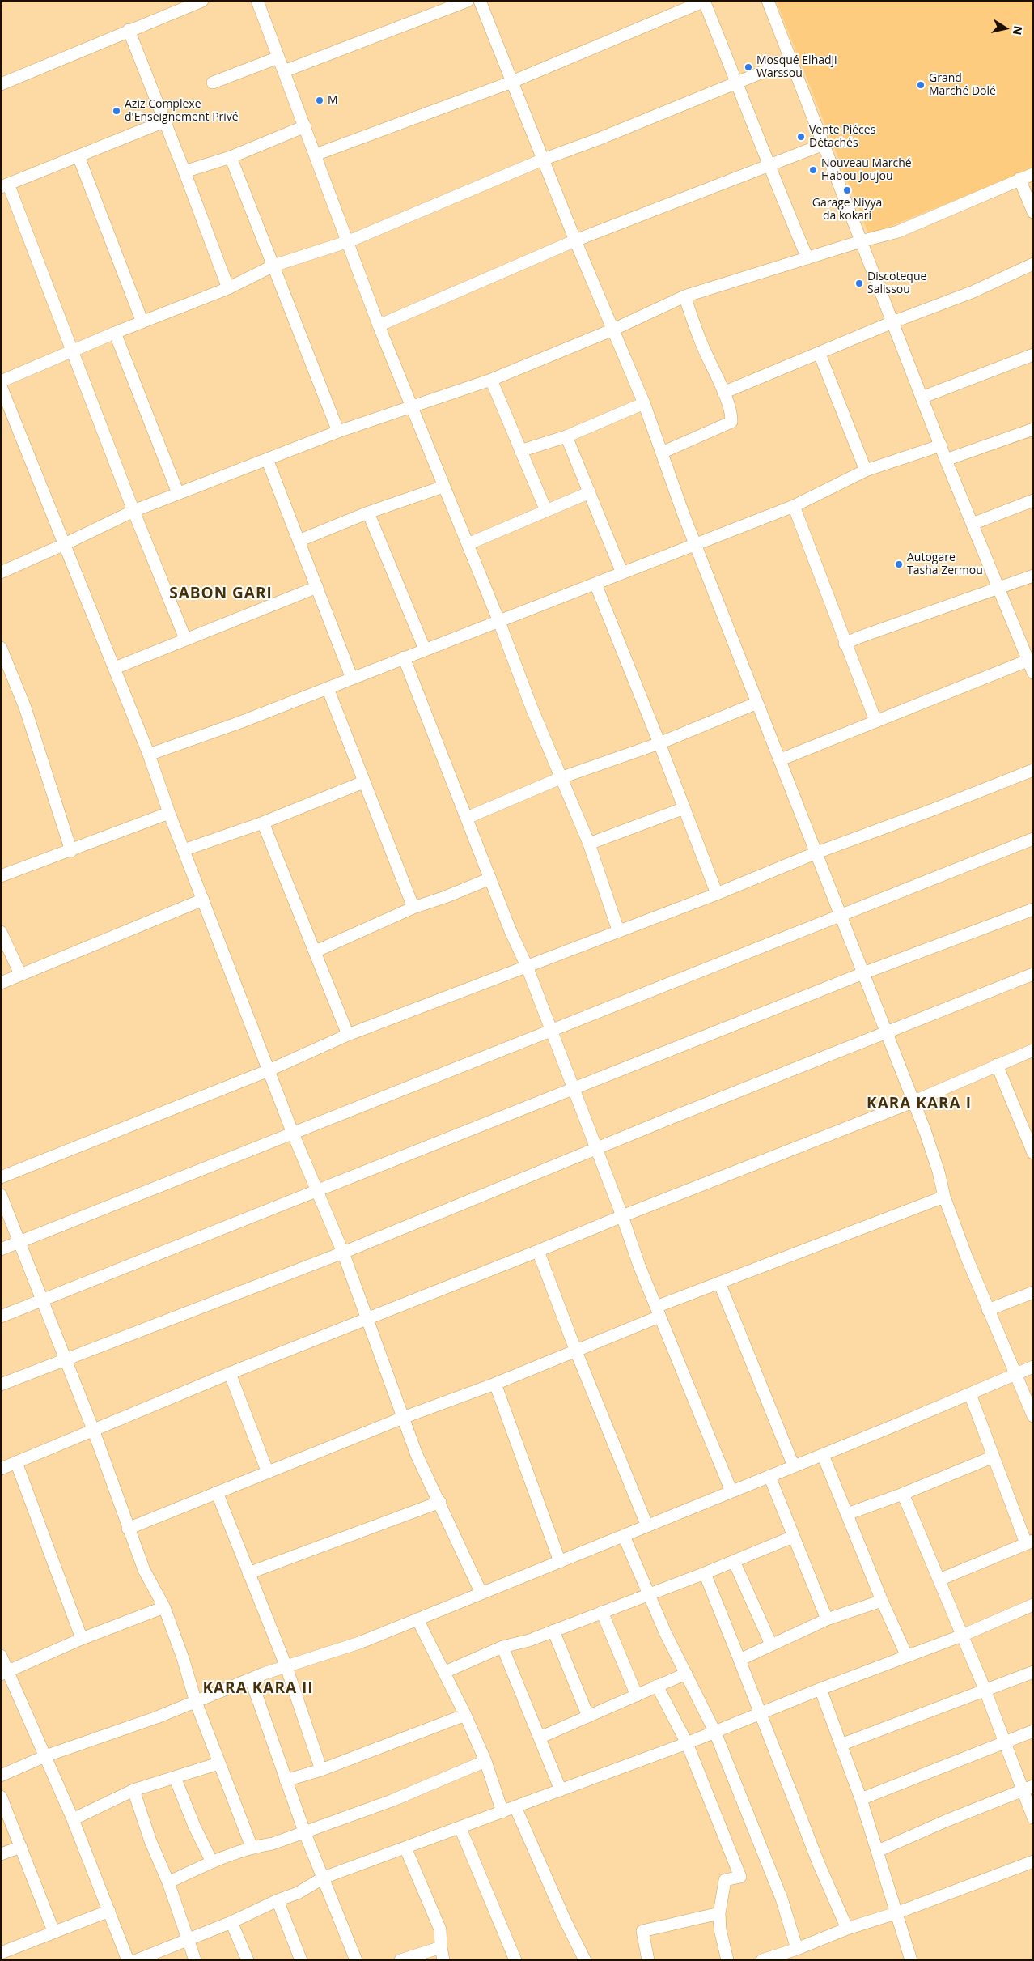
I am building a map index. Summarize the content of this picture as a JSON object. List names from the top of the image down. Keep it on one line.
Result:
{"districts":["SABON GARI","KARA KARA I","KARA KARA II"],"places":["Mosqué Elhadji Warssou","Grand Marché Dolé","M","Aziz Complexe d'Enseignement Privé","Vente Piéces Détachés","Nouveau Marché Habou Joujou","Garage Niyya da kokari","Discoteque Salissou","Autogare Tasha Zermou"],"north":"right"}
